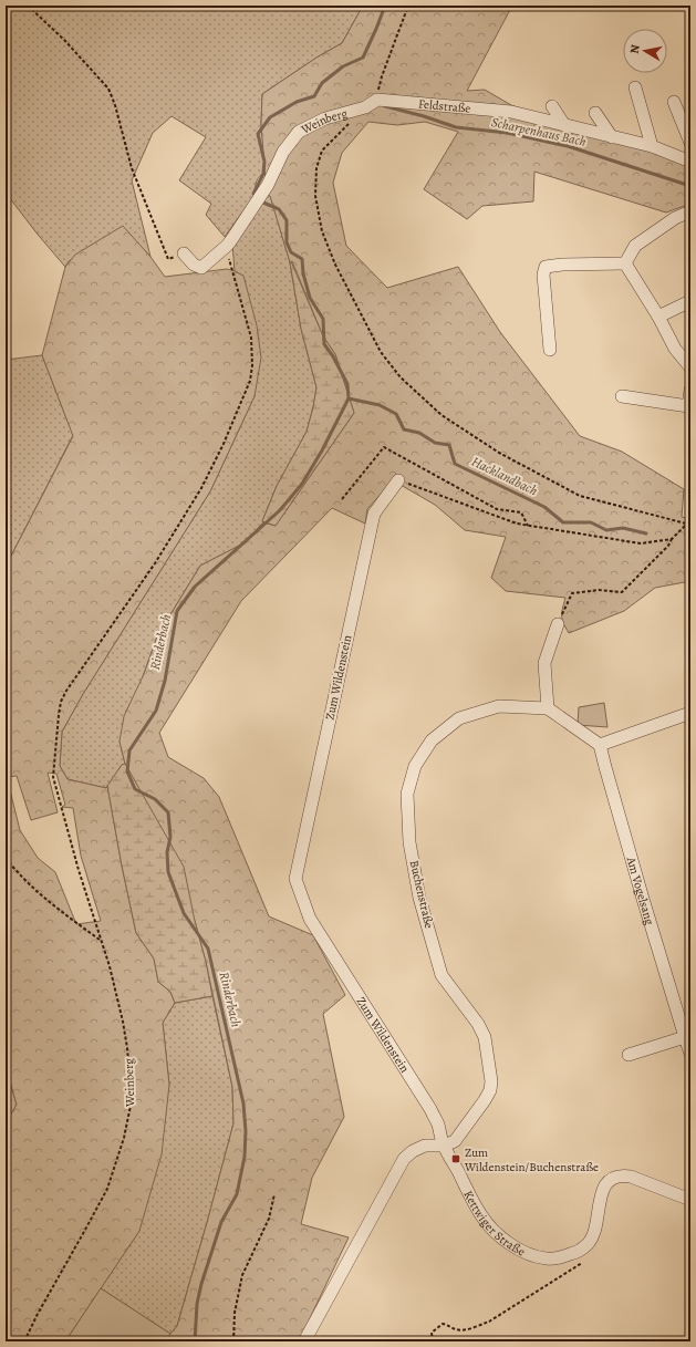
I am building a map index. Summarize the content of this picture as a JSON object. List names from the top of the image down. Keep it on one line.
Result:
{"streets":{"street":["Feldstraße","Weinberg","Zum Wildenstein","Am Vogelsang","Buchenstraße","Kettwiger Straße"]},"crossings":[["Feldstraße","Weinberg"],["Zum Wildenstein","Buchenstraße"],["Zum Wildenstein","Kettwiger Straße"],["Buchenstraße","Kettwiger Straße"]],"water":["Scharpenhaus Bach","Hacklandbach","Rinderbach"],"places":{"transit":["Zum Wildenstein/Buchenstraße"]},"north":"left"}
